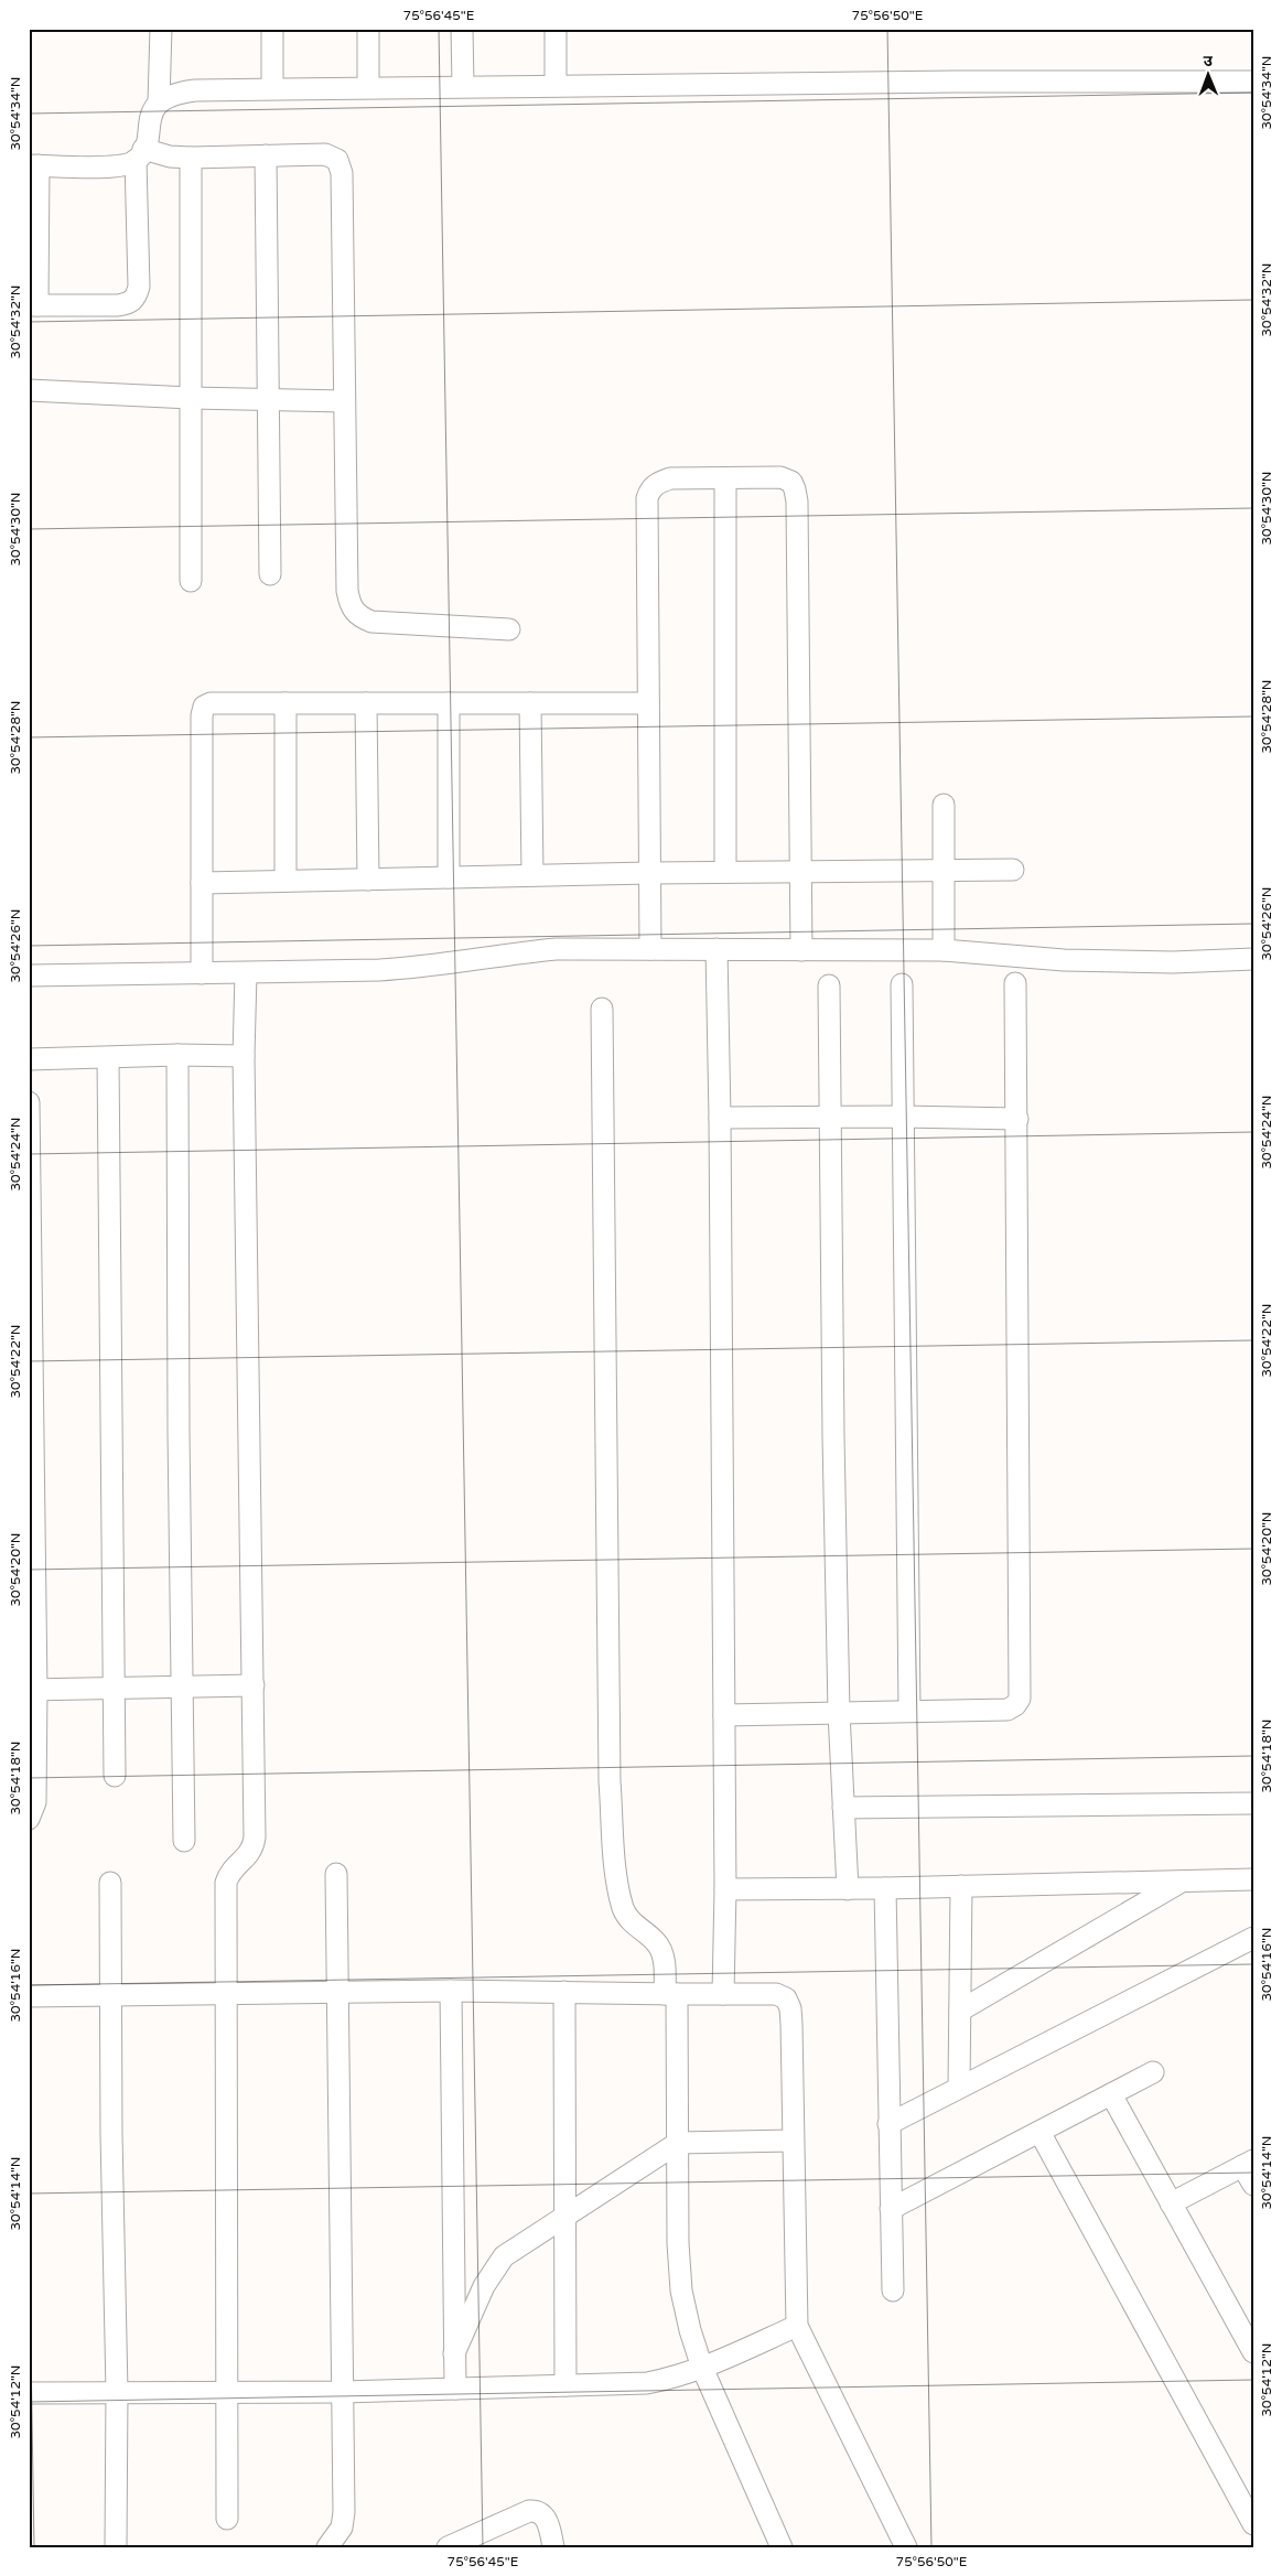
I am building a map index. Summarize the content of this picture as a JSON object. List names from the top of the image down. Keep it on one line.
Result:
{"north":"top","coordinates":["75°56'45\"E","75°56'50\"E","30°54'34\"N","30°54'32\"N","30°54'30\"N","30°54'28\"N","30°54'26\"N","30°54'24\"N","30°54'22\"N","30°54'20\"N","30°54'18\"N","30°54'16\"N","30°54'14\"N","30°54'12\"N"]}
